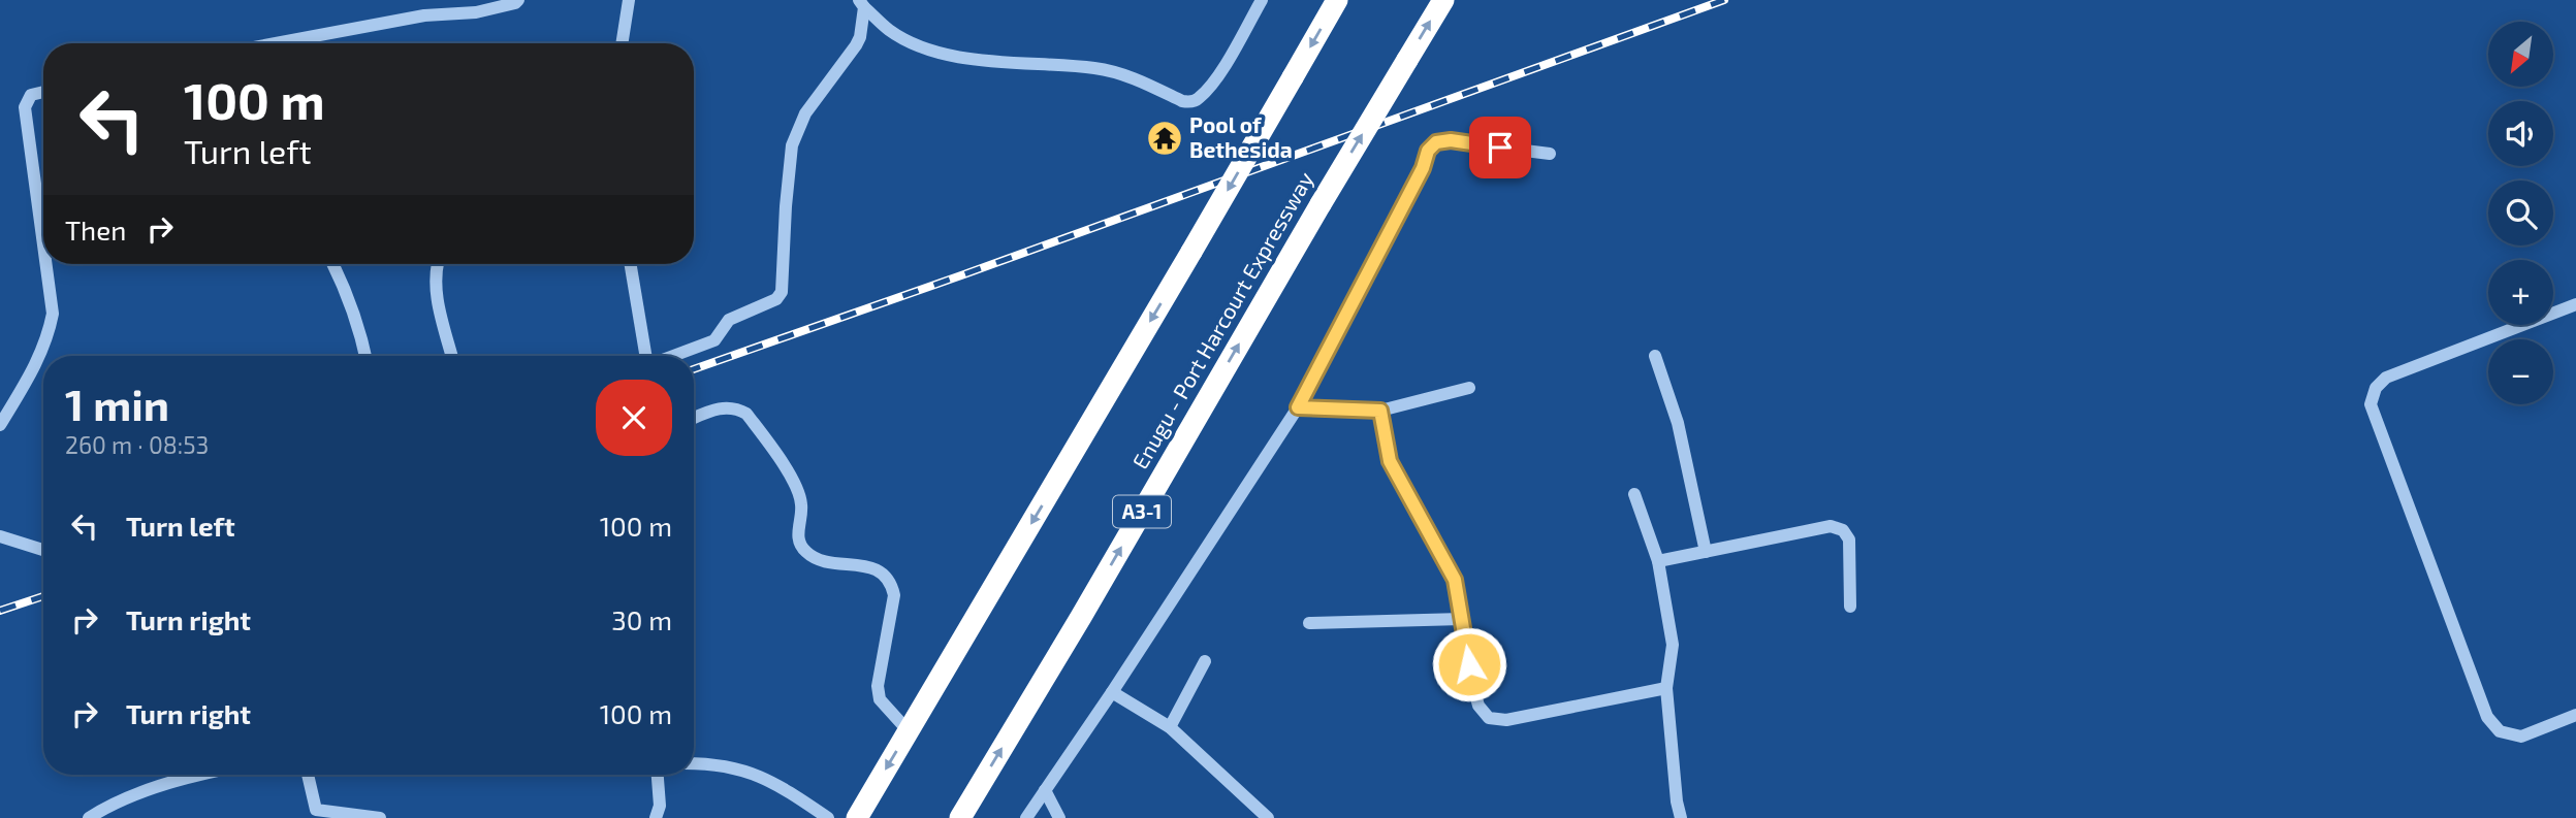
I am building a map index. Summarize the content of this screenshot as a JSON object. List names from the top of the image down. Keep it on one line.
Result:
{"streets":{"highway":["Enugu - Port Harcourt Expressway","A3-1"]},"places":{"temple":["Pool of Bethesida"]},"north":"bottom left","page":{"map_buttons":["+","−"],"turn":["100 m","Turn left"],"then":"Then","heading":["1 min","260 m · 08:53"],"list":[{"name":"Turn left","value":"100 m"},{"name":"Turn right","value":"30 m"},{"name":"Turn right","value":"100 m"}]}}
